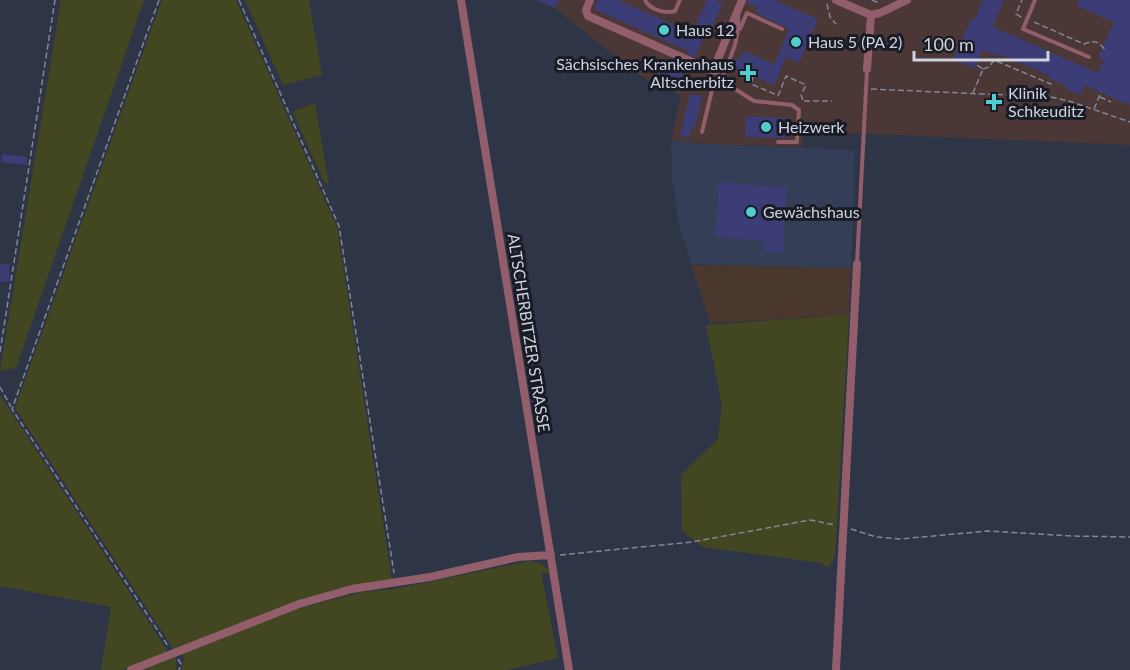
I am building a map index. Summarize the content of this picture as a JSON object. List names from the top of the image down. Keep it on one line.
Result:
{"streets":{"street":["ALTSCHERBITZER STRASSE"]},"places":{"other":["Haus 12","Haus 5 (PA 2)","Heizwerk","Gewächshaus"],"health":["Sächsisches Krankenhaus Altscherbitz","Klinik Schkeuditz"]},"scale_bar":"100 m"}
